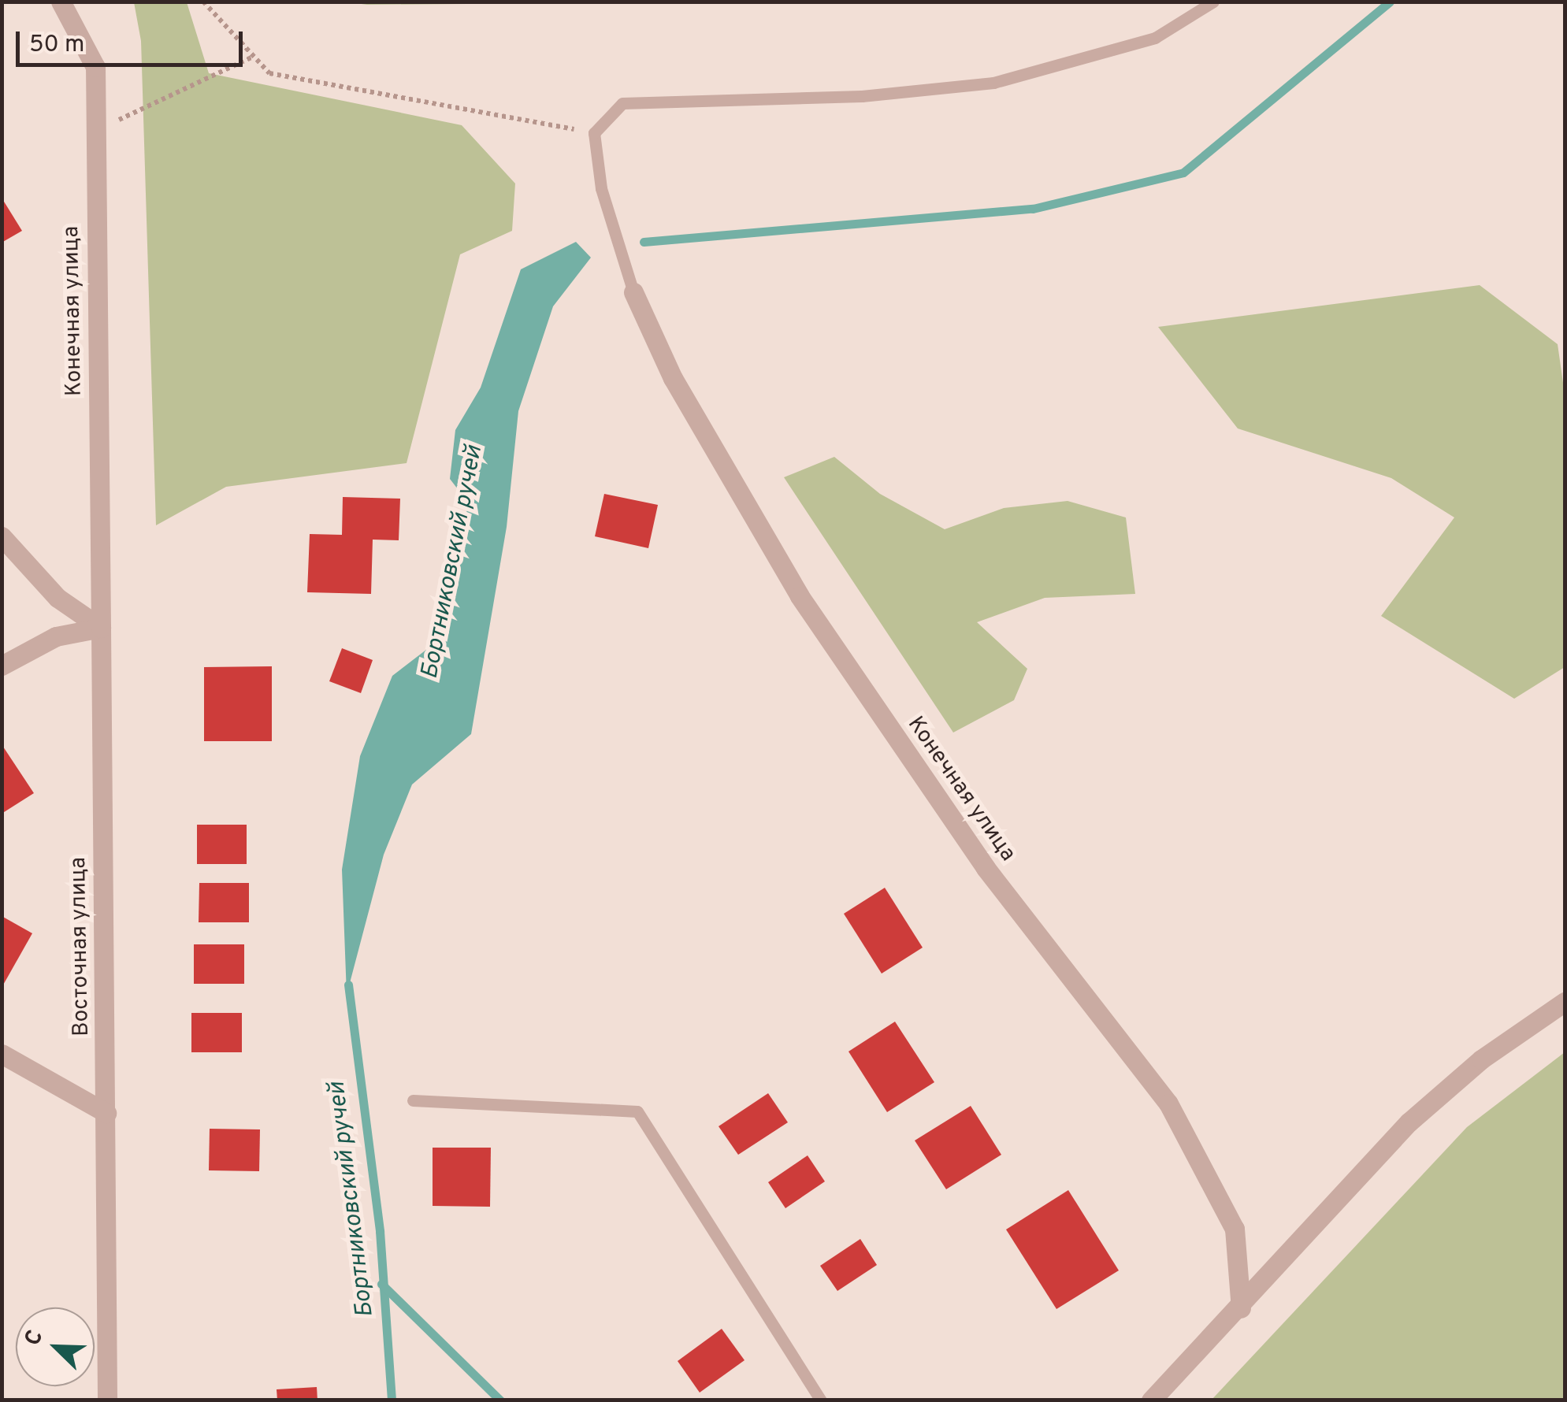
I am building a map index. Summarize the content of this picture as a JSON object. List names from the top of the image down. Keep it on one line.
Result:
{"streets":{"street":["Конечная улица","Восточная улица"]},"crossings":[["Конечная улица","Восточная улица"]],"water":["Бортниковский ручей"],"scale_bar":"50 m","north":"top left"}
